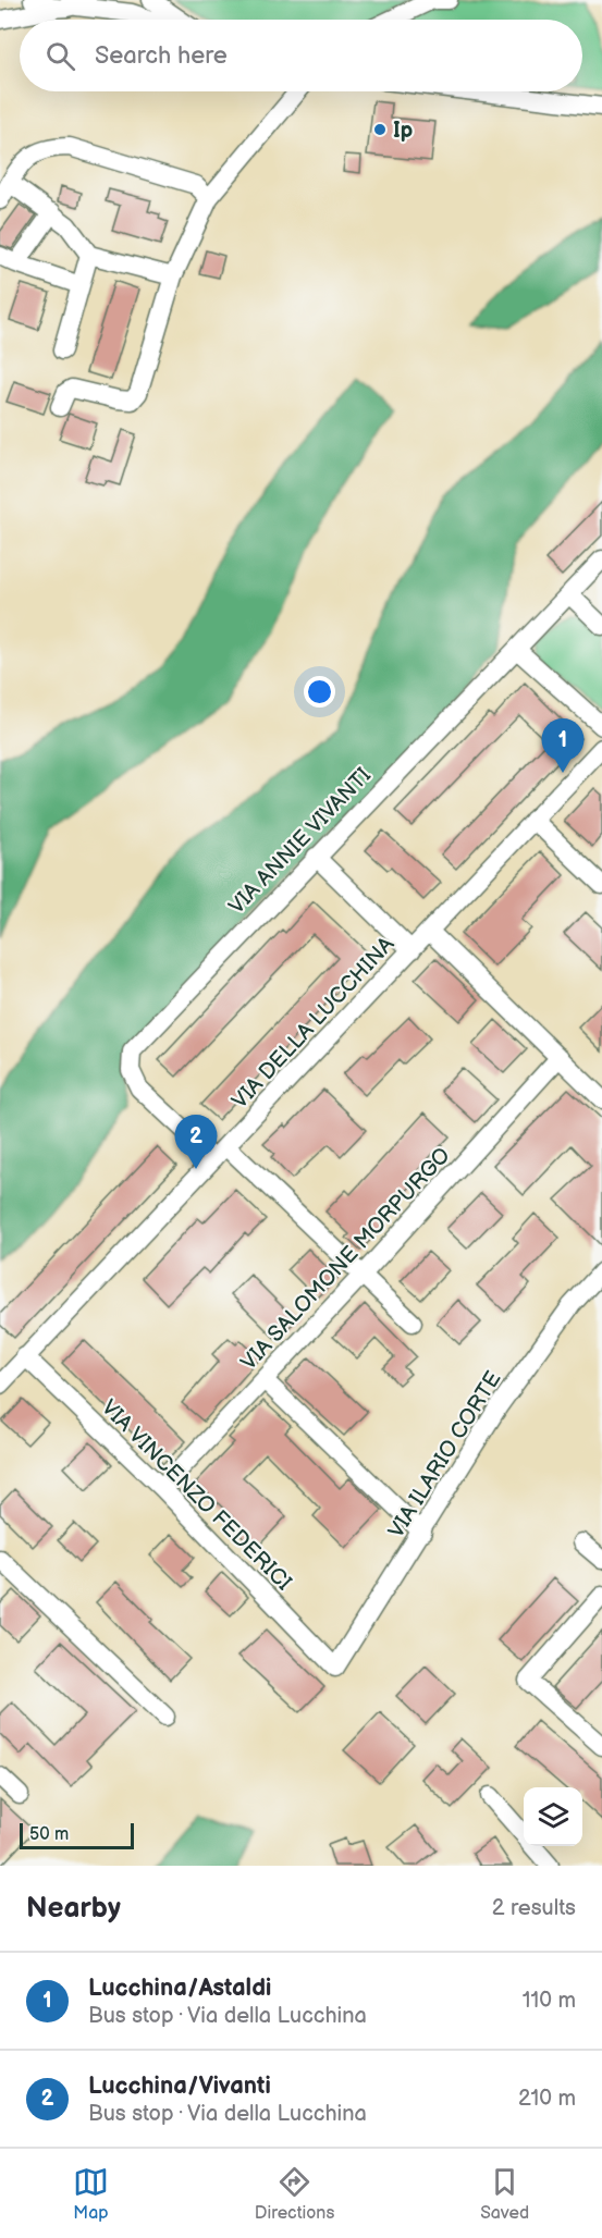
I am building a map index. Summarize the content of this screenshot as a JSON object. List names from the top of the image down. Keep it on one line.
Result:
{"streets":{"street":["VIA ANNIE VIVANTI","VIA DELLA LUCCHINA","VIA SALOMONE MORPURGO","VIA ILARIO CORTE","VIA VINCENZO FEDERICI"]},"crossings":[["VIA ANNIE VIVANTI","VIA DELLA LUCCHINA"],["VIA DELLA LUCCHINA","VIA VINCENZO FEDERICI"],["VIA SALOMONE MORPURGO","VIA VINCENZO FEDERICI"],["VIA ILARIO CORTE","VIA VINCENZO FEDERICI"]],"places":["Ip"],"scale_bar":"50 m","page":{"search":"Search here","pins":["1","2"],"scale":"50 m","heading":["Nearby","2 results"],"list":[{"mark":"1","name":"Lucchina/Astaldi","note":"Bus stop · Via della Lucchina","value":"110 m"},{"mark":"2","name":"Lucchina/Vivanti","note":"Bus stop · Via della Lucchina","value":"210 m"}],"nav":["Map","Directions","Saved"]}}
